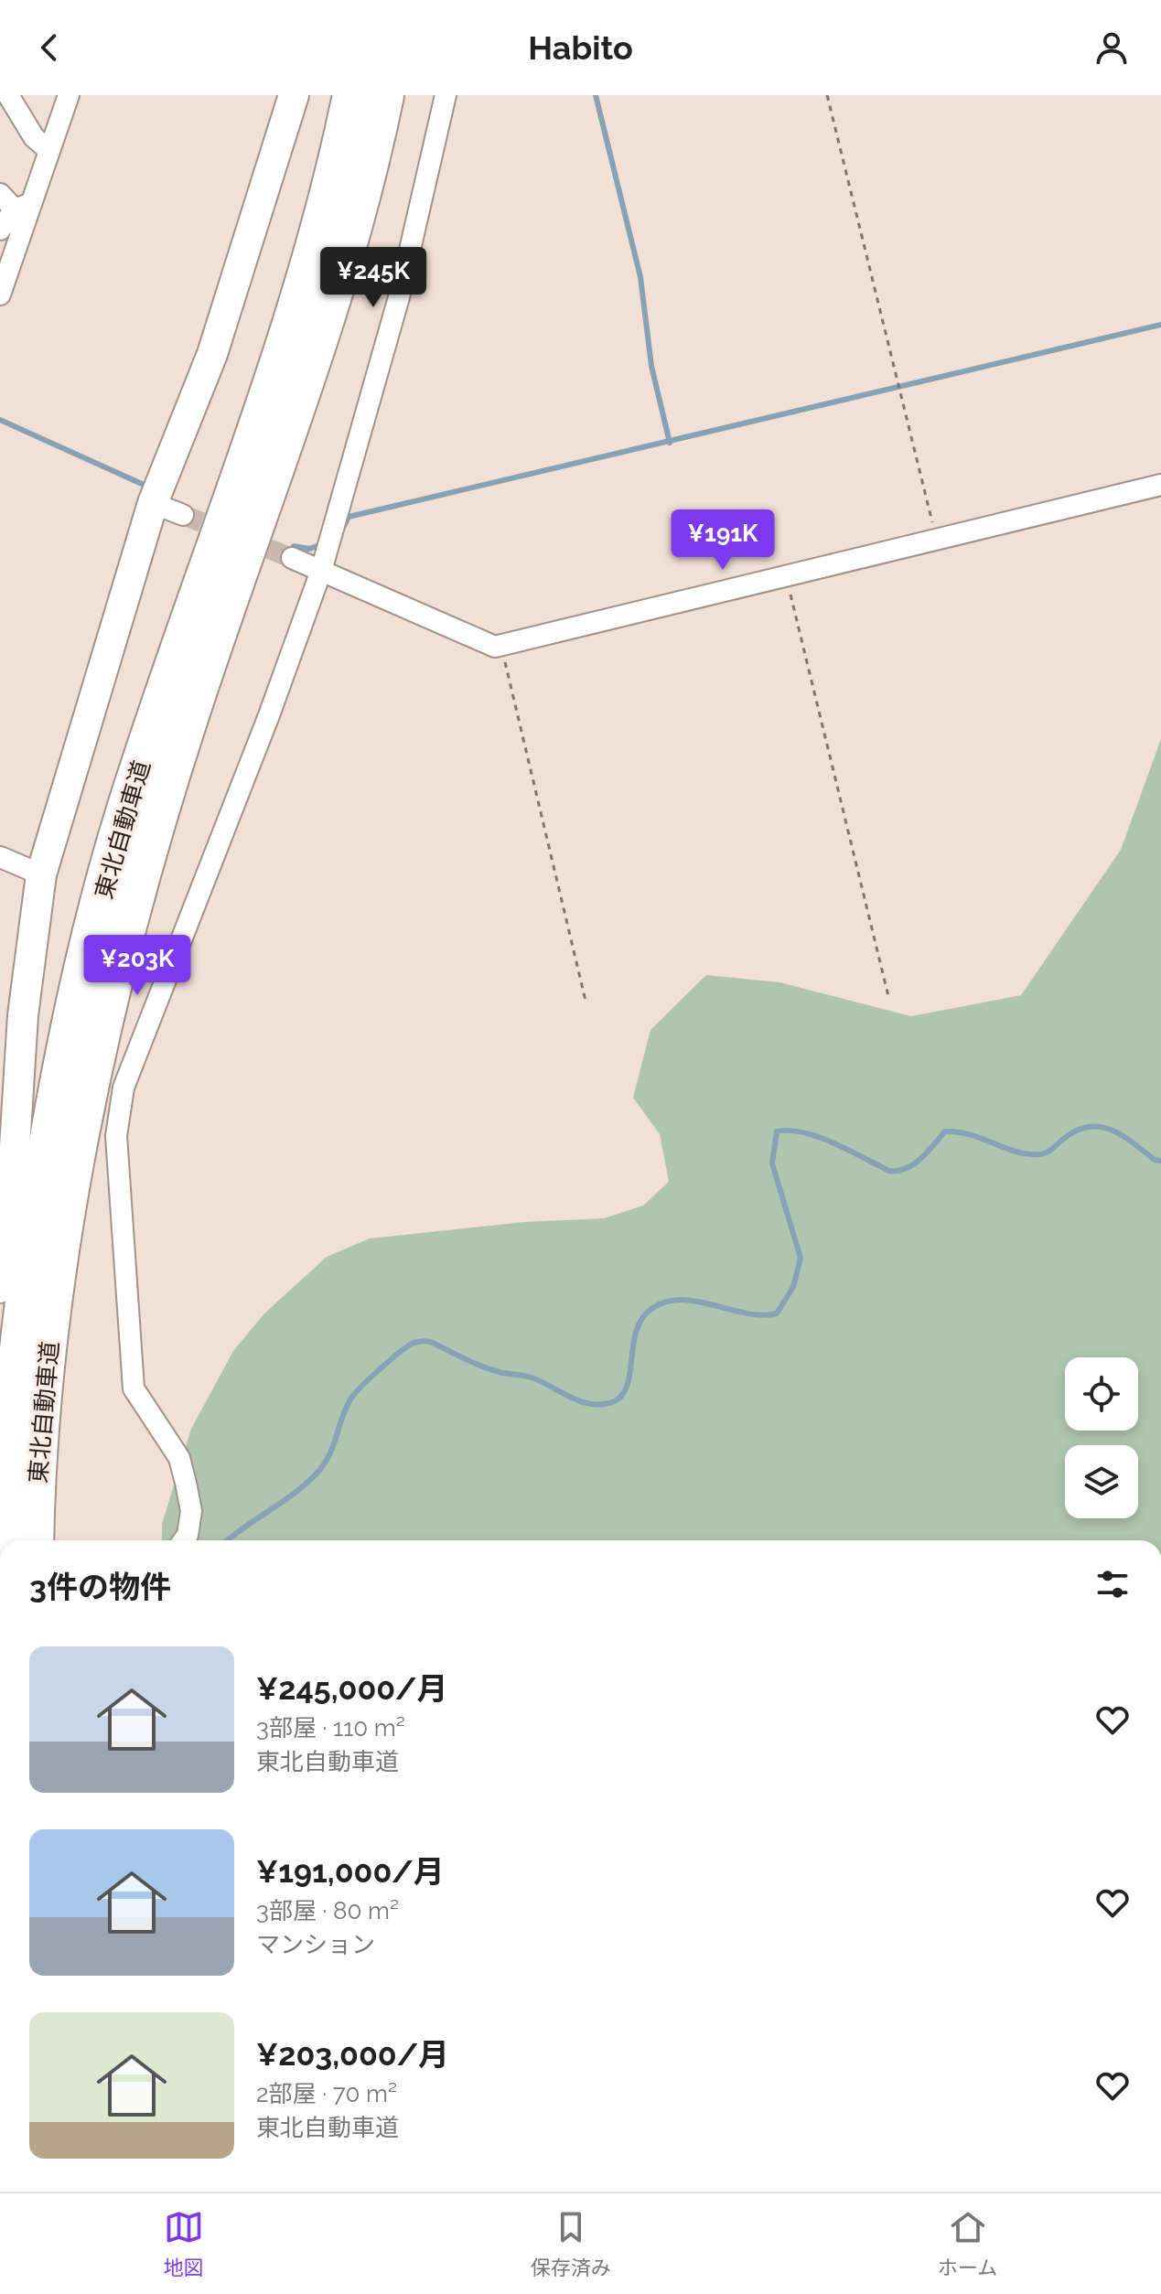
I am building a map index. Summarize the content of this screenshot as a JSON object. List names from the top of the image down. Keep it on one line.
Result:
{"streets":{"highway":["東北自動車道"]},"page":{"header":"Habito","price":["¥245K","¥191K","¥203K"],"heading":"3件の物件","list":[{"name":"¥245,000/月","note":"3部屋 · 110 m² · 東北自動車道"},{"name":"¥191,000/月","note":"3部屋 · 80 m² · マンション"},{"name":"¥203,000/月","note":"2部屋 · 70 m² · 東北自動車道"}],"tabs":["地図","保存済み","ホーム"]}}
